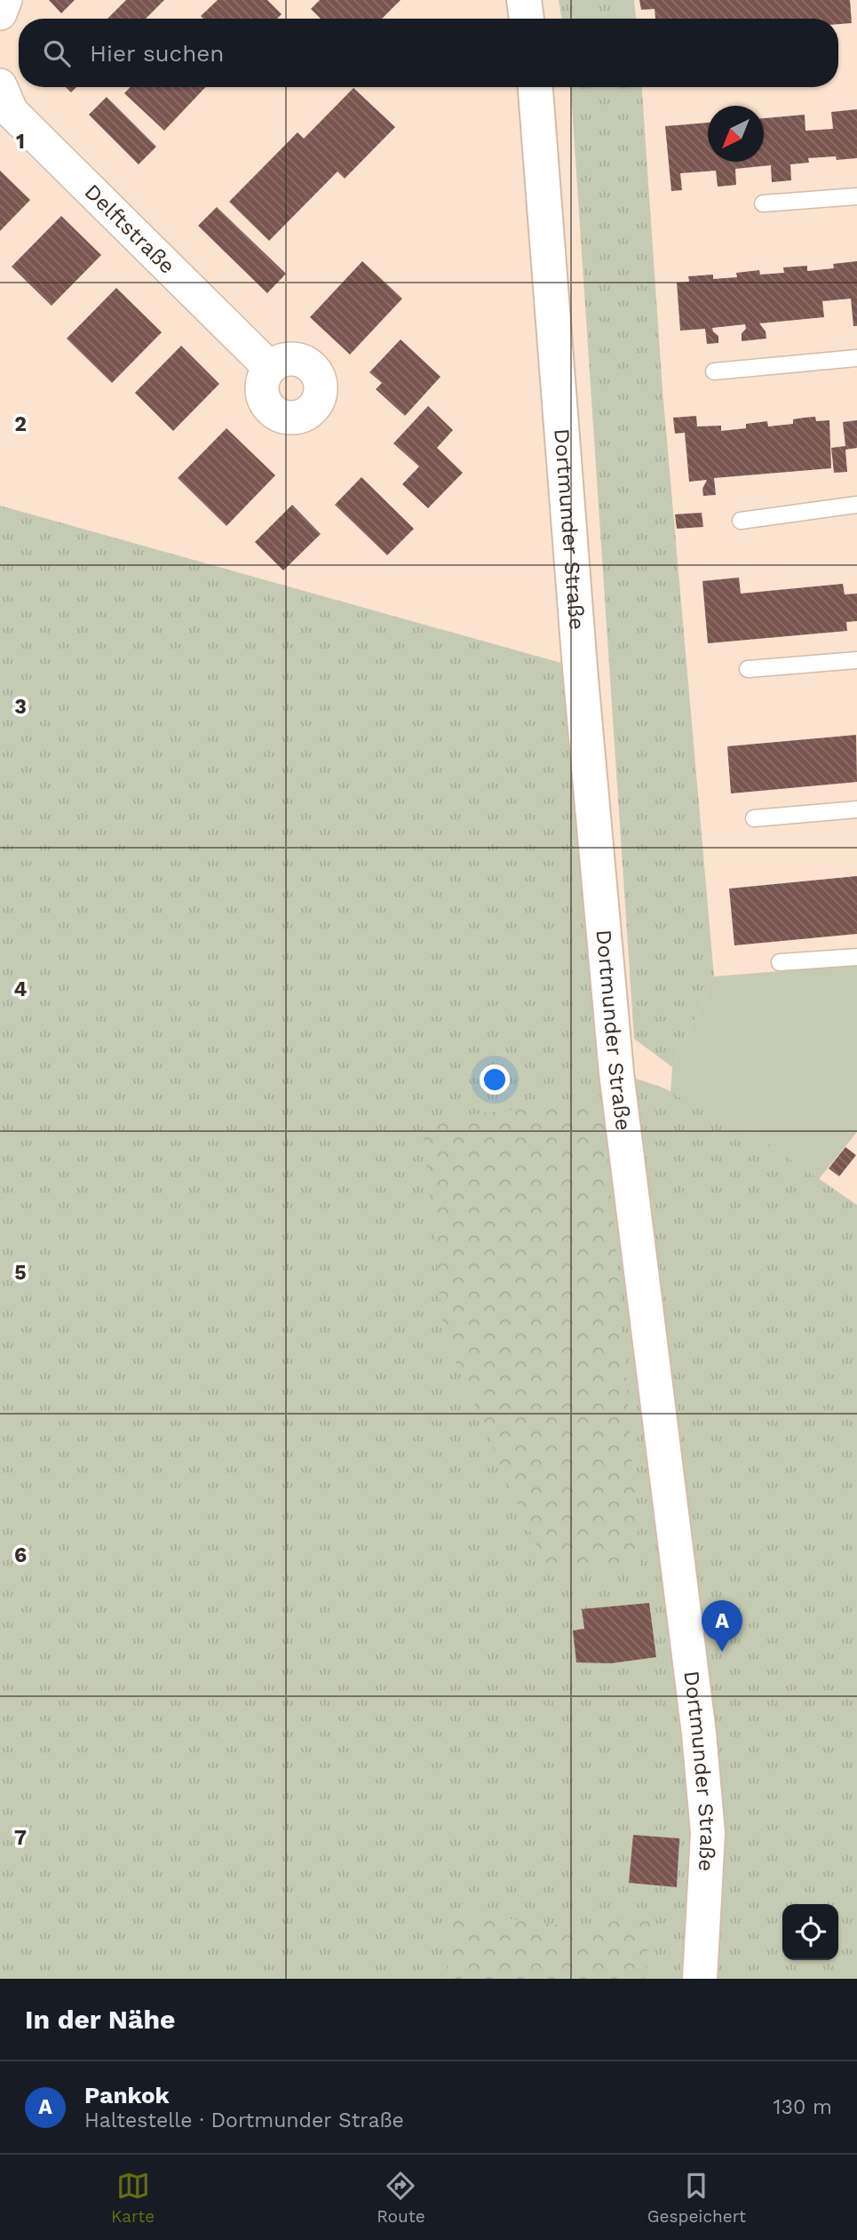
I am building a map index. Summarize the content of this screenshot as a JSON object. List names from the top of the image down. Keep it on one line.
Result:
{"streets":{"main road":["Dortmunder Straße"],"street":["Delftstraße"]},"north":"bottom left","page":{"search":"Hier suchen","pins":"A","heading":"In der Nähe","list":[{"mark":"A","name":"Pankok","note":"Haltestelle · Dortmunder Straße","value":"130 m"}],"nav":["Karte","Route","Gespeichert"]},"grid":{"rows":["1","2","3","4","5","6","7"]}}
